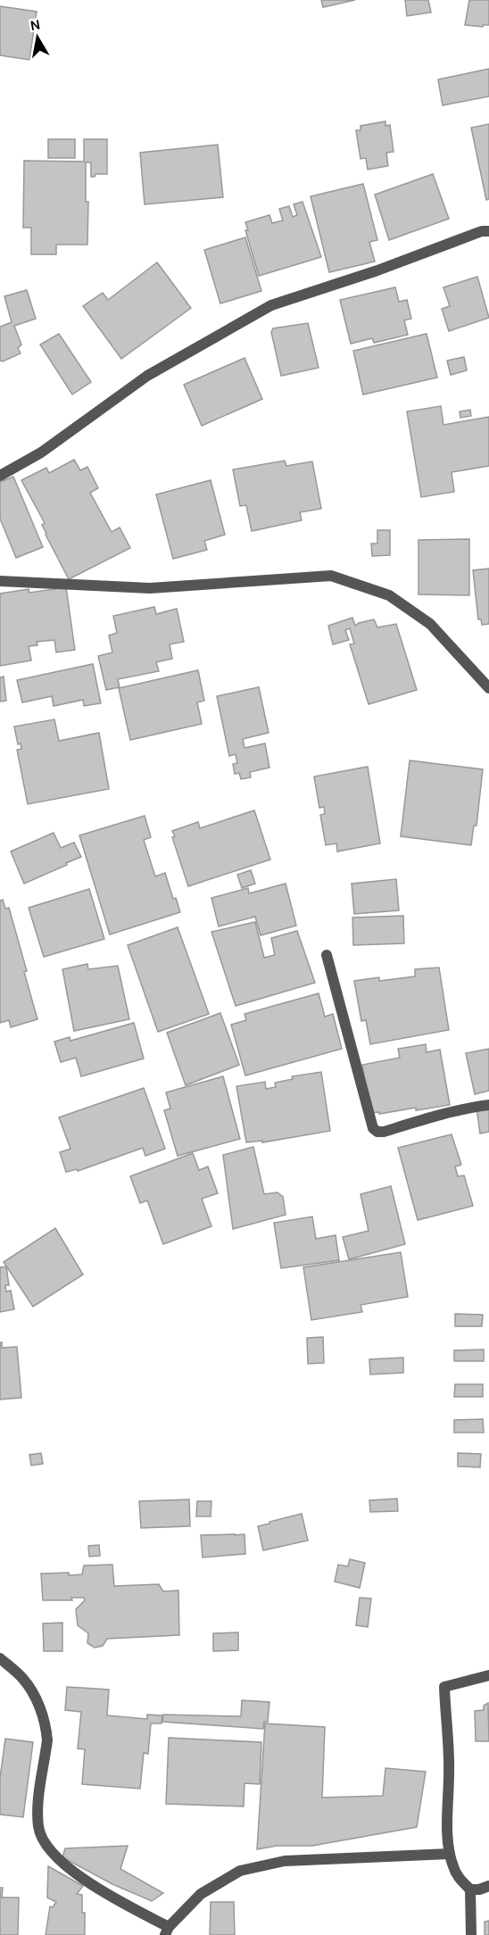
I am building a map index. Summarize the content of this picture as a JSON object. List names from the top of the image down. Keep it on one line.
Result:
{"north":"top"}
